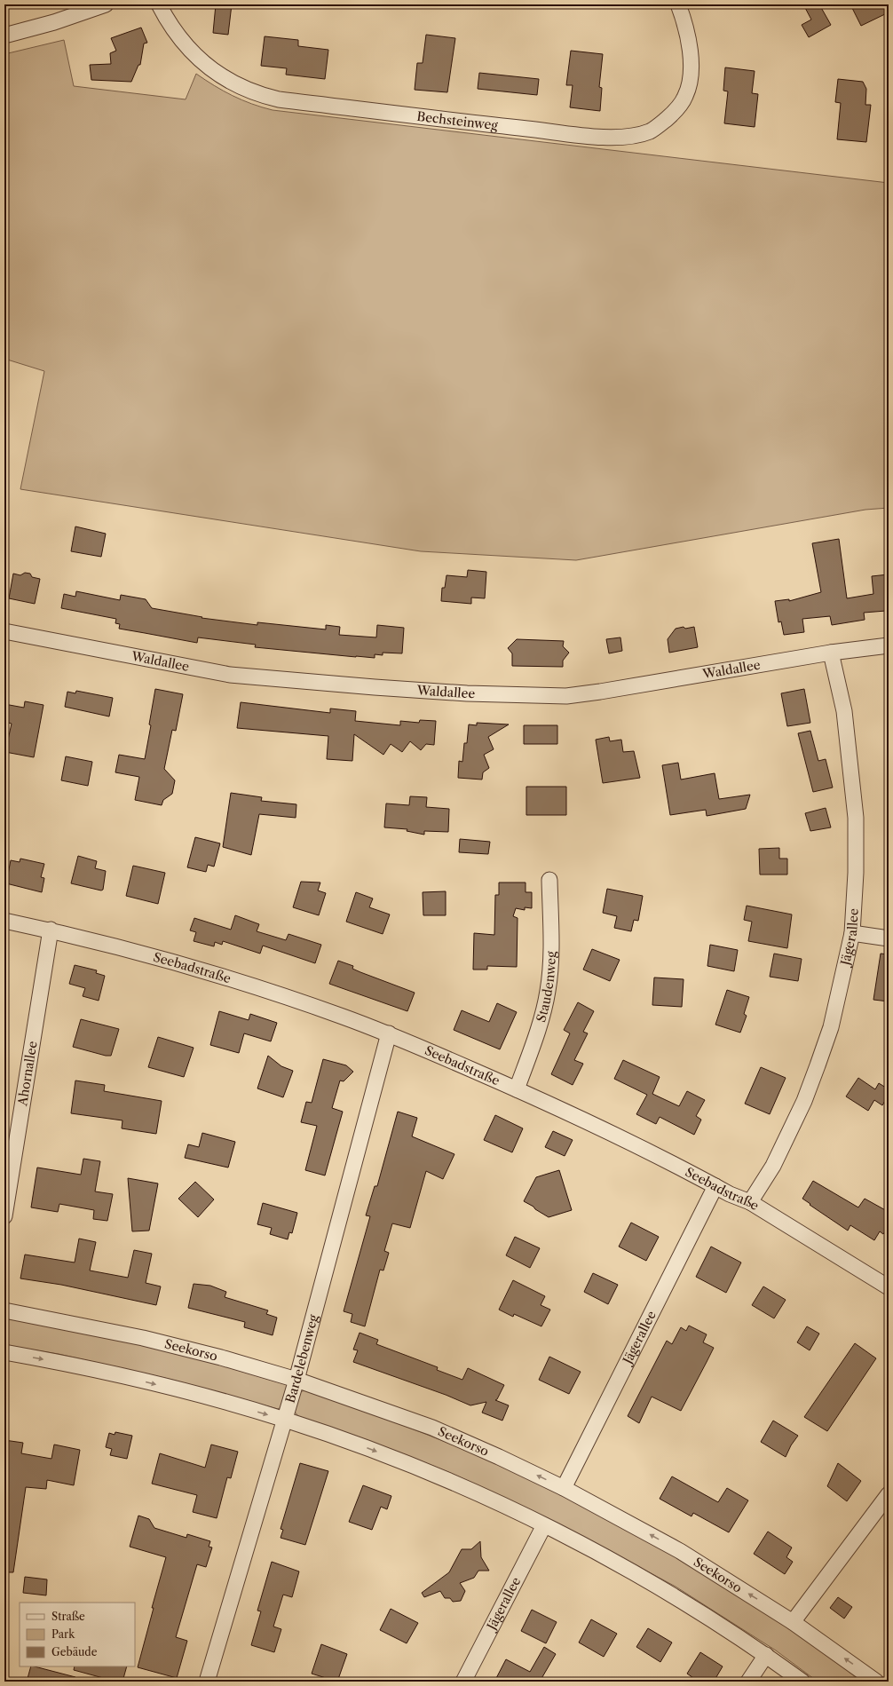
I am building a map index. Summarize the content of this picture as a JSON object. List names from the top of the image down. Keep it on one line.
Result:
{"streets":{"street":["Bechsteinweg","Waldallee","Jägerallee","Seebadstraße","Staudenweg","Ahornallee","Seekorso","Bardelebenweg"]},"crossings":[["Waldallee","Jägerallee"],["Jägerallee","Seebadstraße"],["Jägerallee","Seekorso"],["Seebadstraße","Staudenweg"],["Seebadstraße","Ahornallee"],["Seebadstraße","Bardelebenweg"],["Seekorso","Bardelebenweg"]],"legend":["Straße","Park","Gebäude"]}
